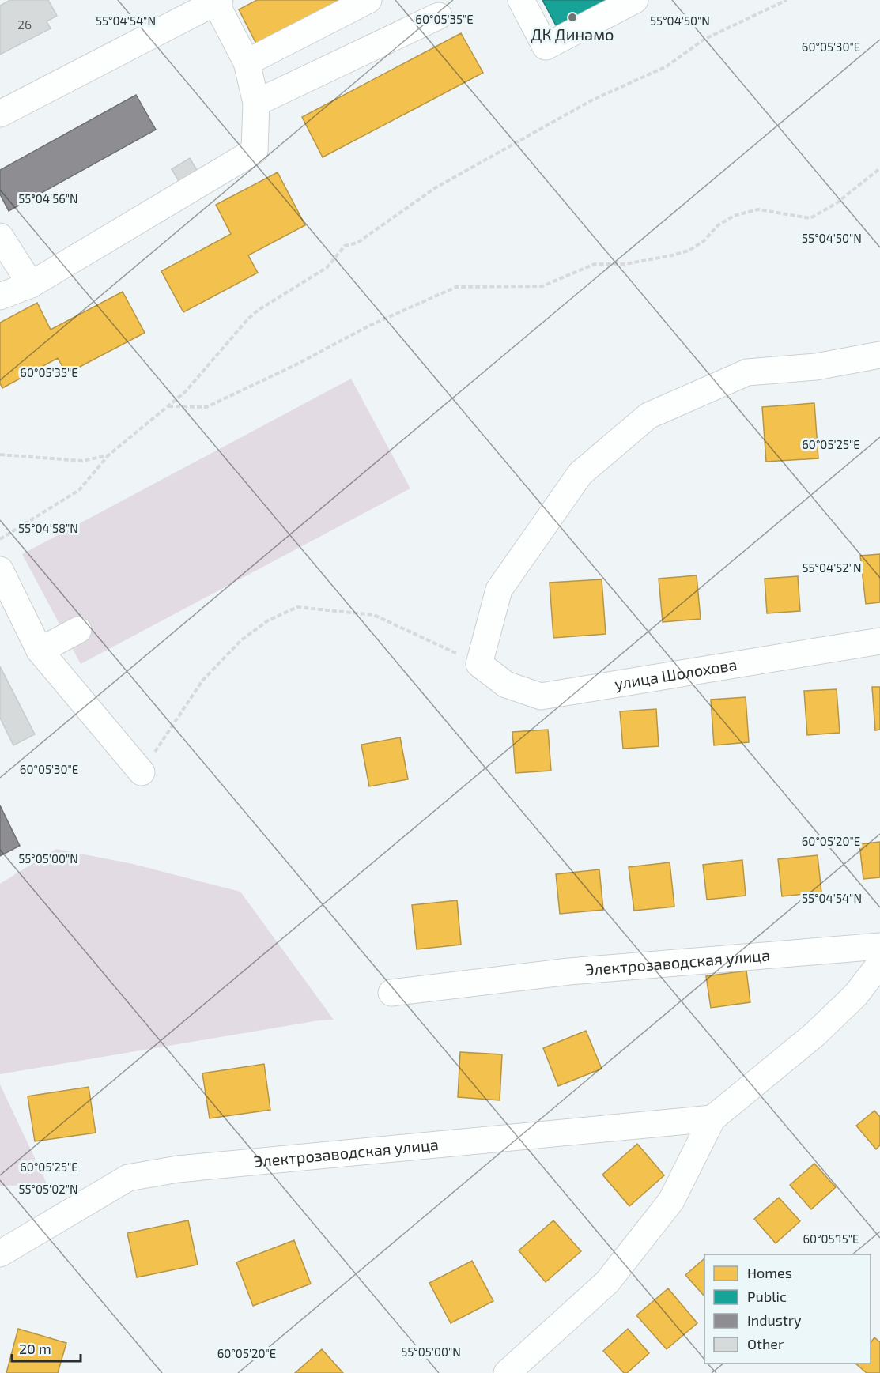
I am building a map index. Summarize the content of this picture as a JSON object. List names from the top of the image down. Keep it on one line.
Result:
{"streets":{"street":["улица Шолохова","Электрозаводская улица"]},"places":["ДК Динамо"],"house_numbers":["26"],"legend":["Homes","Public","Industry","Other"],"scale_bar":"20 m","coordinates":["60°05'35\"E","55°04'50\"N","55°04'54\"N","60°05'30\"E","55°04'56\"N","60°05'25\"E","55°04'58\"N","55°04'52\"N","60°05'20\"E","55°05'00\"N","55°05'02\"N","60°05'15\"E"]}
